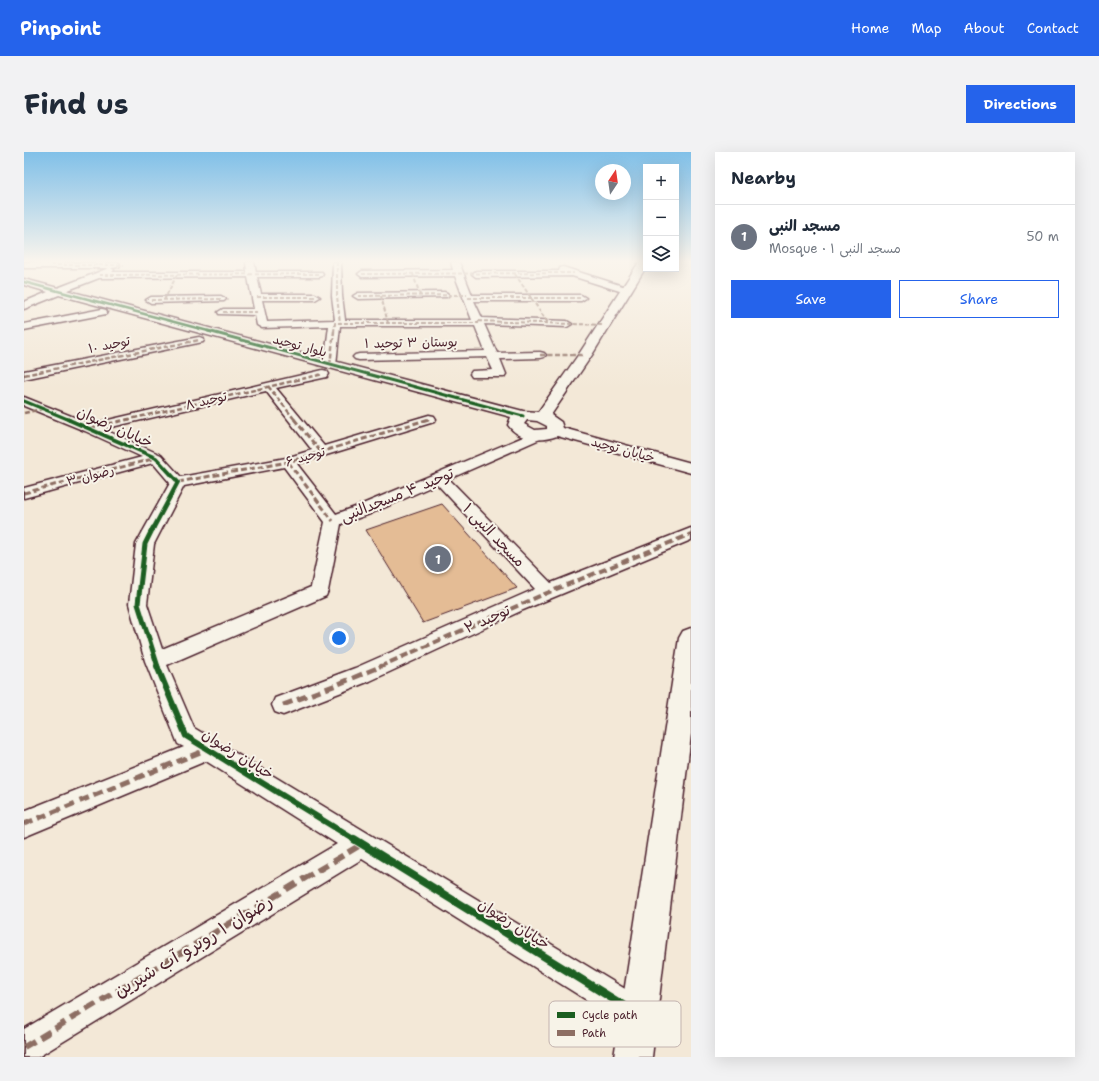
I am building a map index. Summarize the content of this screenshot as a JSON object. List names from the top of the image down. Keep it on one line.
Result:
{"streets":{"street":["بوستان ۳ توحید ۱","توحید ۱۰","بلوار توحید","توحید ۸","خیابان رضوان","خیابان توحید","توحید ۶","رضوان ۳","توحید ۴ مسجدالنبی","مسجد النبی ۱","توحید ۲","رضوان ۱ روبرو آب شیرین"]},"crossings":[["توحید ۱۰","بلوار توحید"],["بلوار توحید","توحید ۸"],["توحید ۸","خیابان رضوان"],["خیابان رضوان","توحید ۶"],["خیابان رضوان","رضوان ۳"],["خیابان رضوان","توحید ۴ مسجدالنبی"],["خیابان رضوان","رضوان ۱ روبرو آب شیرین"],["توحید ۴ مسجدالنبی","مسجد النبی ۱"],["مسجد النبی ۱","توحید ۲"]],"legend":["Cycle path","Path"],"north":"top","page":{"header":"Pinpoint","nav":["Home","Map","About","Contact"],"title":"Find us","buttons":["Directions",["Save","Share"]],"heading":"Nearby","map_buttons":["+","−"],"list":[{"mark":"1","name":"مسجد النبی","note":"Mosque · مسجد النبی ۱","value":"50 m"}],"pins":"1"}}
